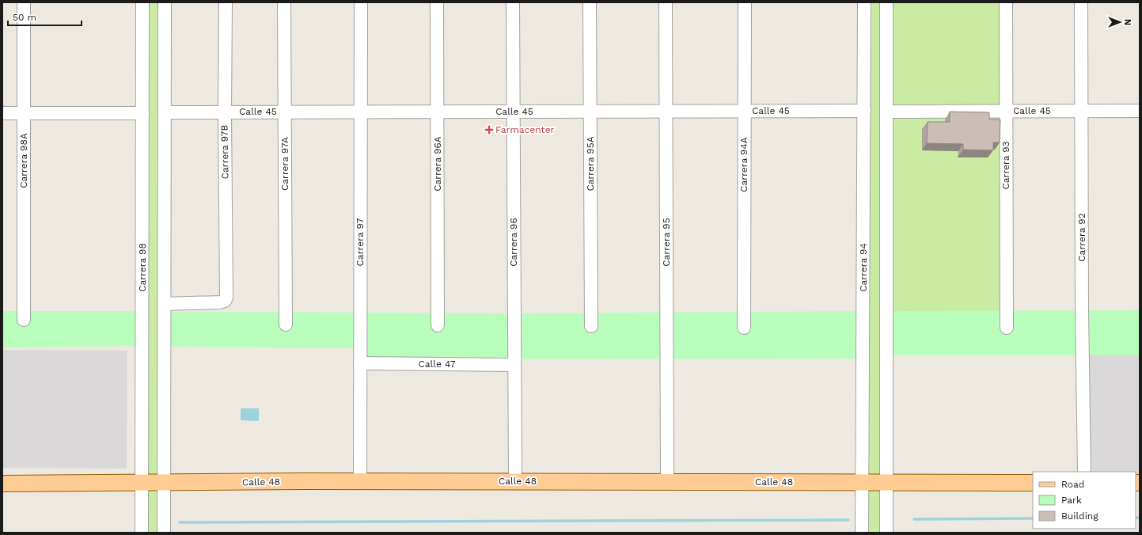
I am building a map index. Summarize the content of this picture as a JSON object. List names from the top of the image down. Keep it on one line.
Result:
{"streets":{"main road":["Calle 48"],"street":["Calle 45","Carrera 97B","Carrera 98A","Carrera 97A","Carrera 96A","Carrera 95A","Carrera 94A","Carrera 93","Carrera 92","Carrera 97","Carrera 96","Carrera 95","Carrera 98","Carrera 94","Calle 47"]},"crossings":[["Calle 45","Carrera 97B"],["Calle 45","Carrera 97A"],["Calle 45","Carrera 96A"],["Calle 45","Carrera 95A"],["Calle 45","Carrera 94A"],["Calle 45","Carrera 93"],["Calle 45","Carrera 92"],["Calle 45","Carrera 97"],["Calle 45","Carrera 96"],["Calle 45","Carrera 95"],["Calle 45","Carrera 94"],["Carrera 97","Calle 47"],["Carrera 97","Calle 48"],["Carrera 96","Calle 47"],["Carrera 96","Calle 48"],["Carrera 95","Calle 48"],["Carrera 98","Calle 48"],["Carrera 94","Calle 48"]],"places":{"health":["Farmacenter"]},"legend":["Road","Park","Building"],"scale_bar":"50 m","north":"right"}
